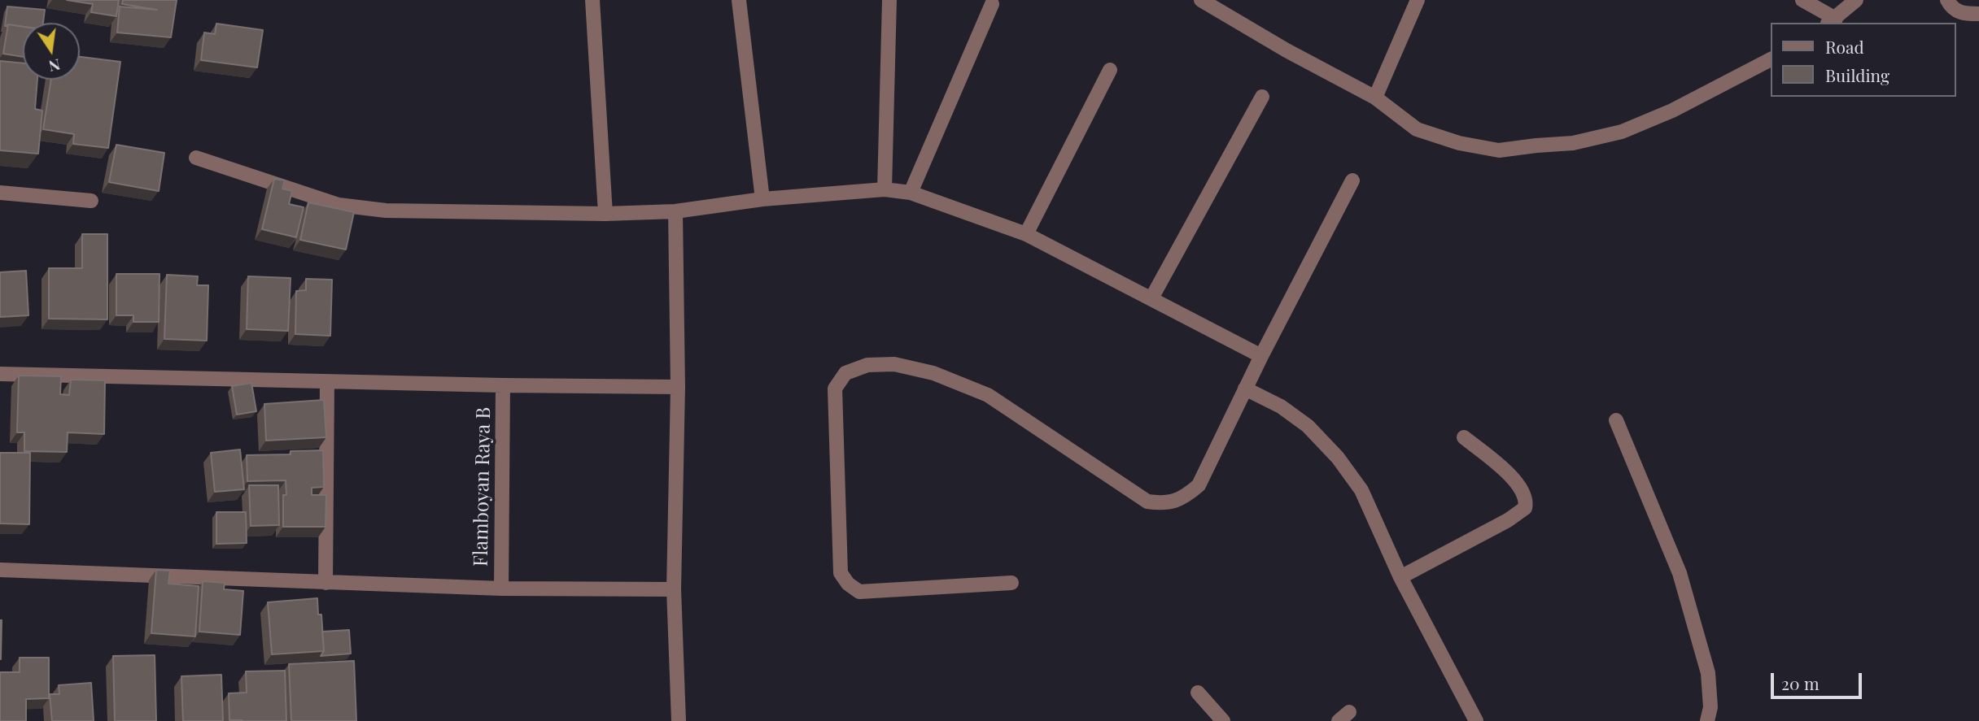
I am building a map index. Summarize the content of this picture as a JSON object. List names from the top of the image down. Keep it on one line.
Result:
{"streets":{"street":["Flamboyan Raya B"]},"legend":["Road","Building"],"scale_bar":"20 m","north":"bottom"}
